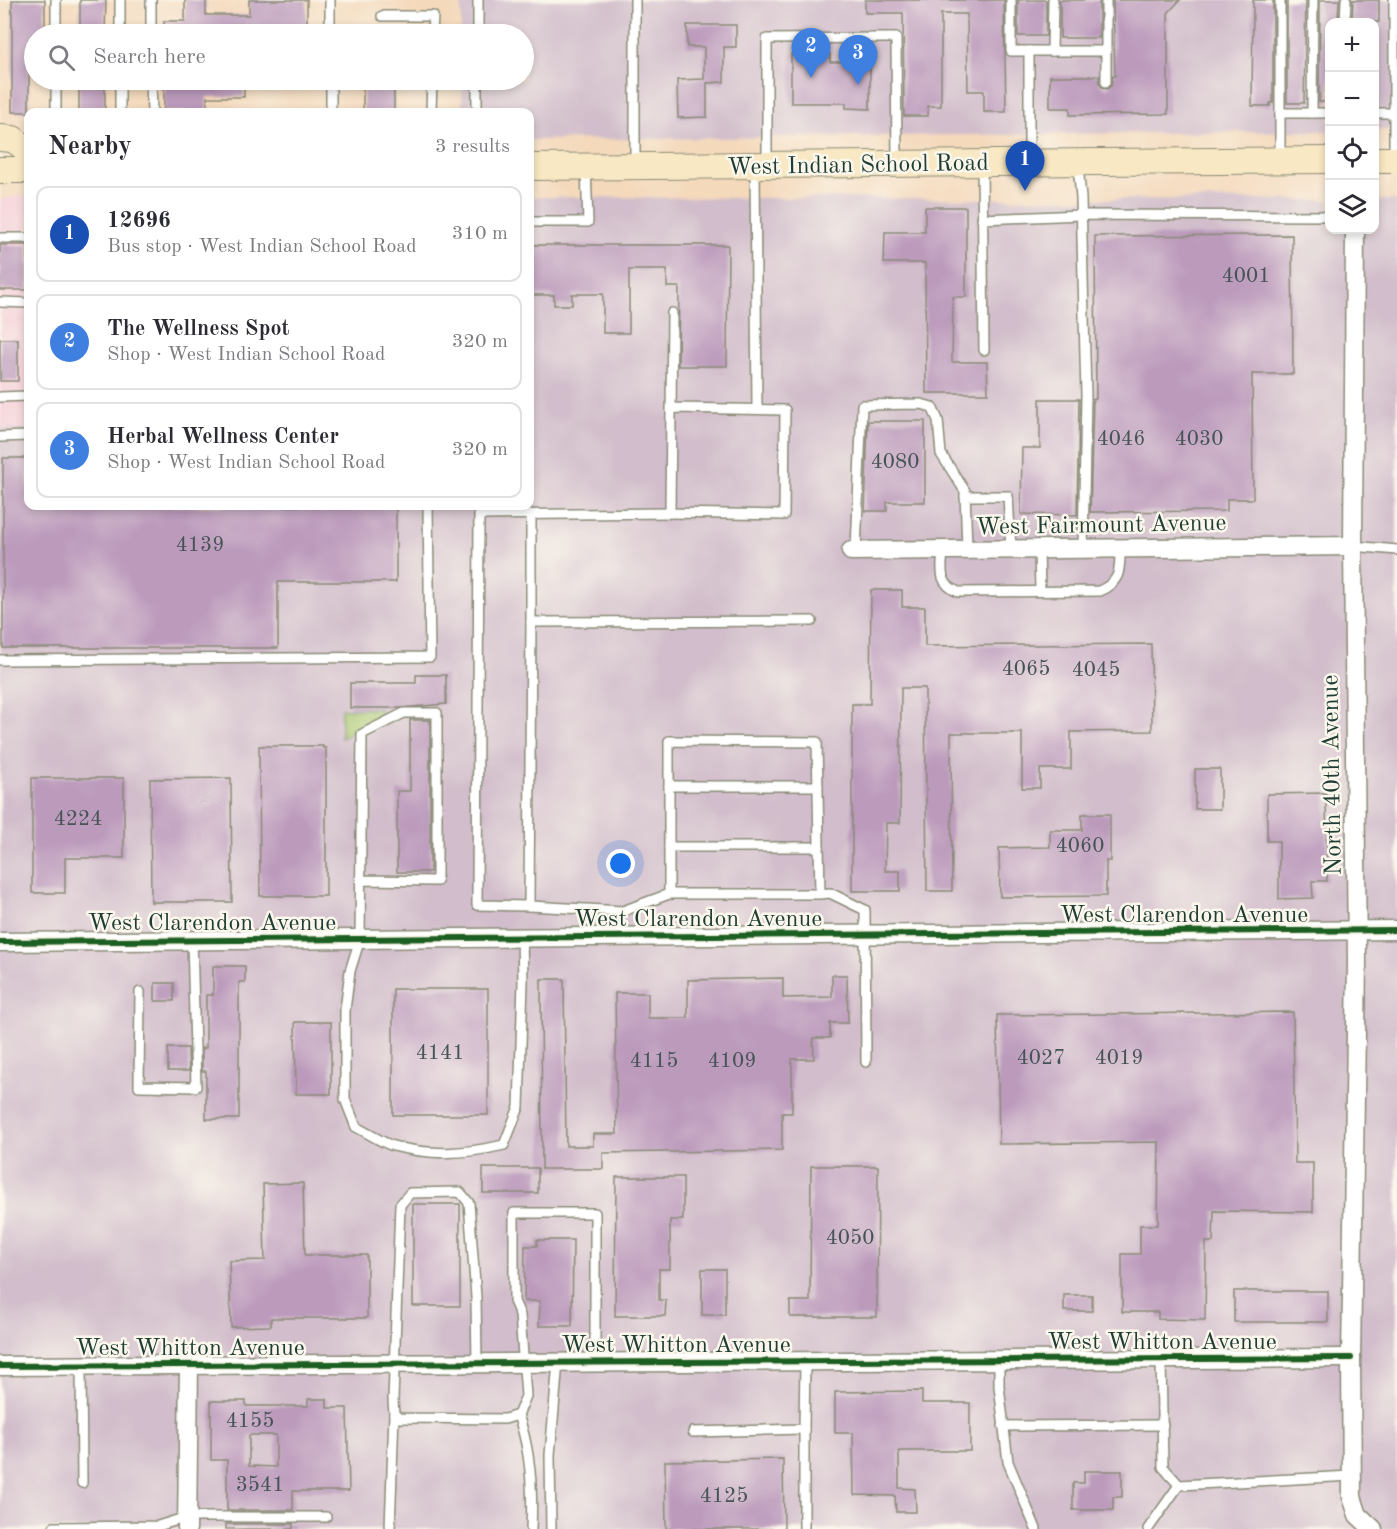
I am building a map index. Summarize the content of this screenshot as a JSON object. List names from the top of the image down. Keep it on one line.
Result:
{"streets":{"main road":["West Indian School Road"],"street":["West Fairmount Avenue","North 40th Avenue","West Clarendon Avenue","West Whitton Avenue"]},"crossings":[["West Fairmount Avenue","North 40th Avenue"],["North 40th Avenue","West Clarendon Avenue"],["North 40th Avenue","West Whitton Avenue"]],"house_numbers":["4001","4046","4030","4080","4139","4065","4045","4224","4060","4141","4027","4019","4115","4109","4050","4155","3541","4125"],"page":{"map_buttons":["+","−"],"search":"Search here","pins":["2","3","1"],"heading":["Nearby","3 results"],"list":[{"mark":"1","name":"12696","note":"Bus stop · West Indian School Road","value":"310 m"},{"mark":"2","name":"The Wellness Spot","note":"Shop · West Indian School Road","value":"320 m"},{"mark":"3","name":"Herbal Wellness Center","note":"Shop · West Indian School Road","value":"320 m"}]}}
